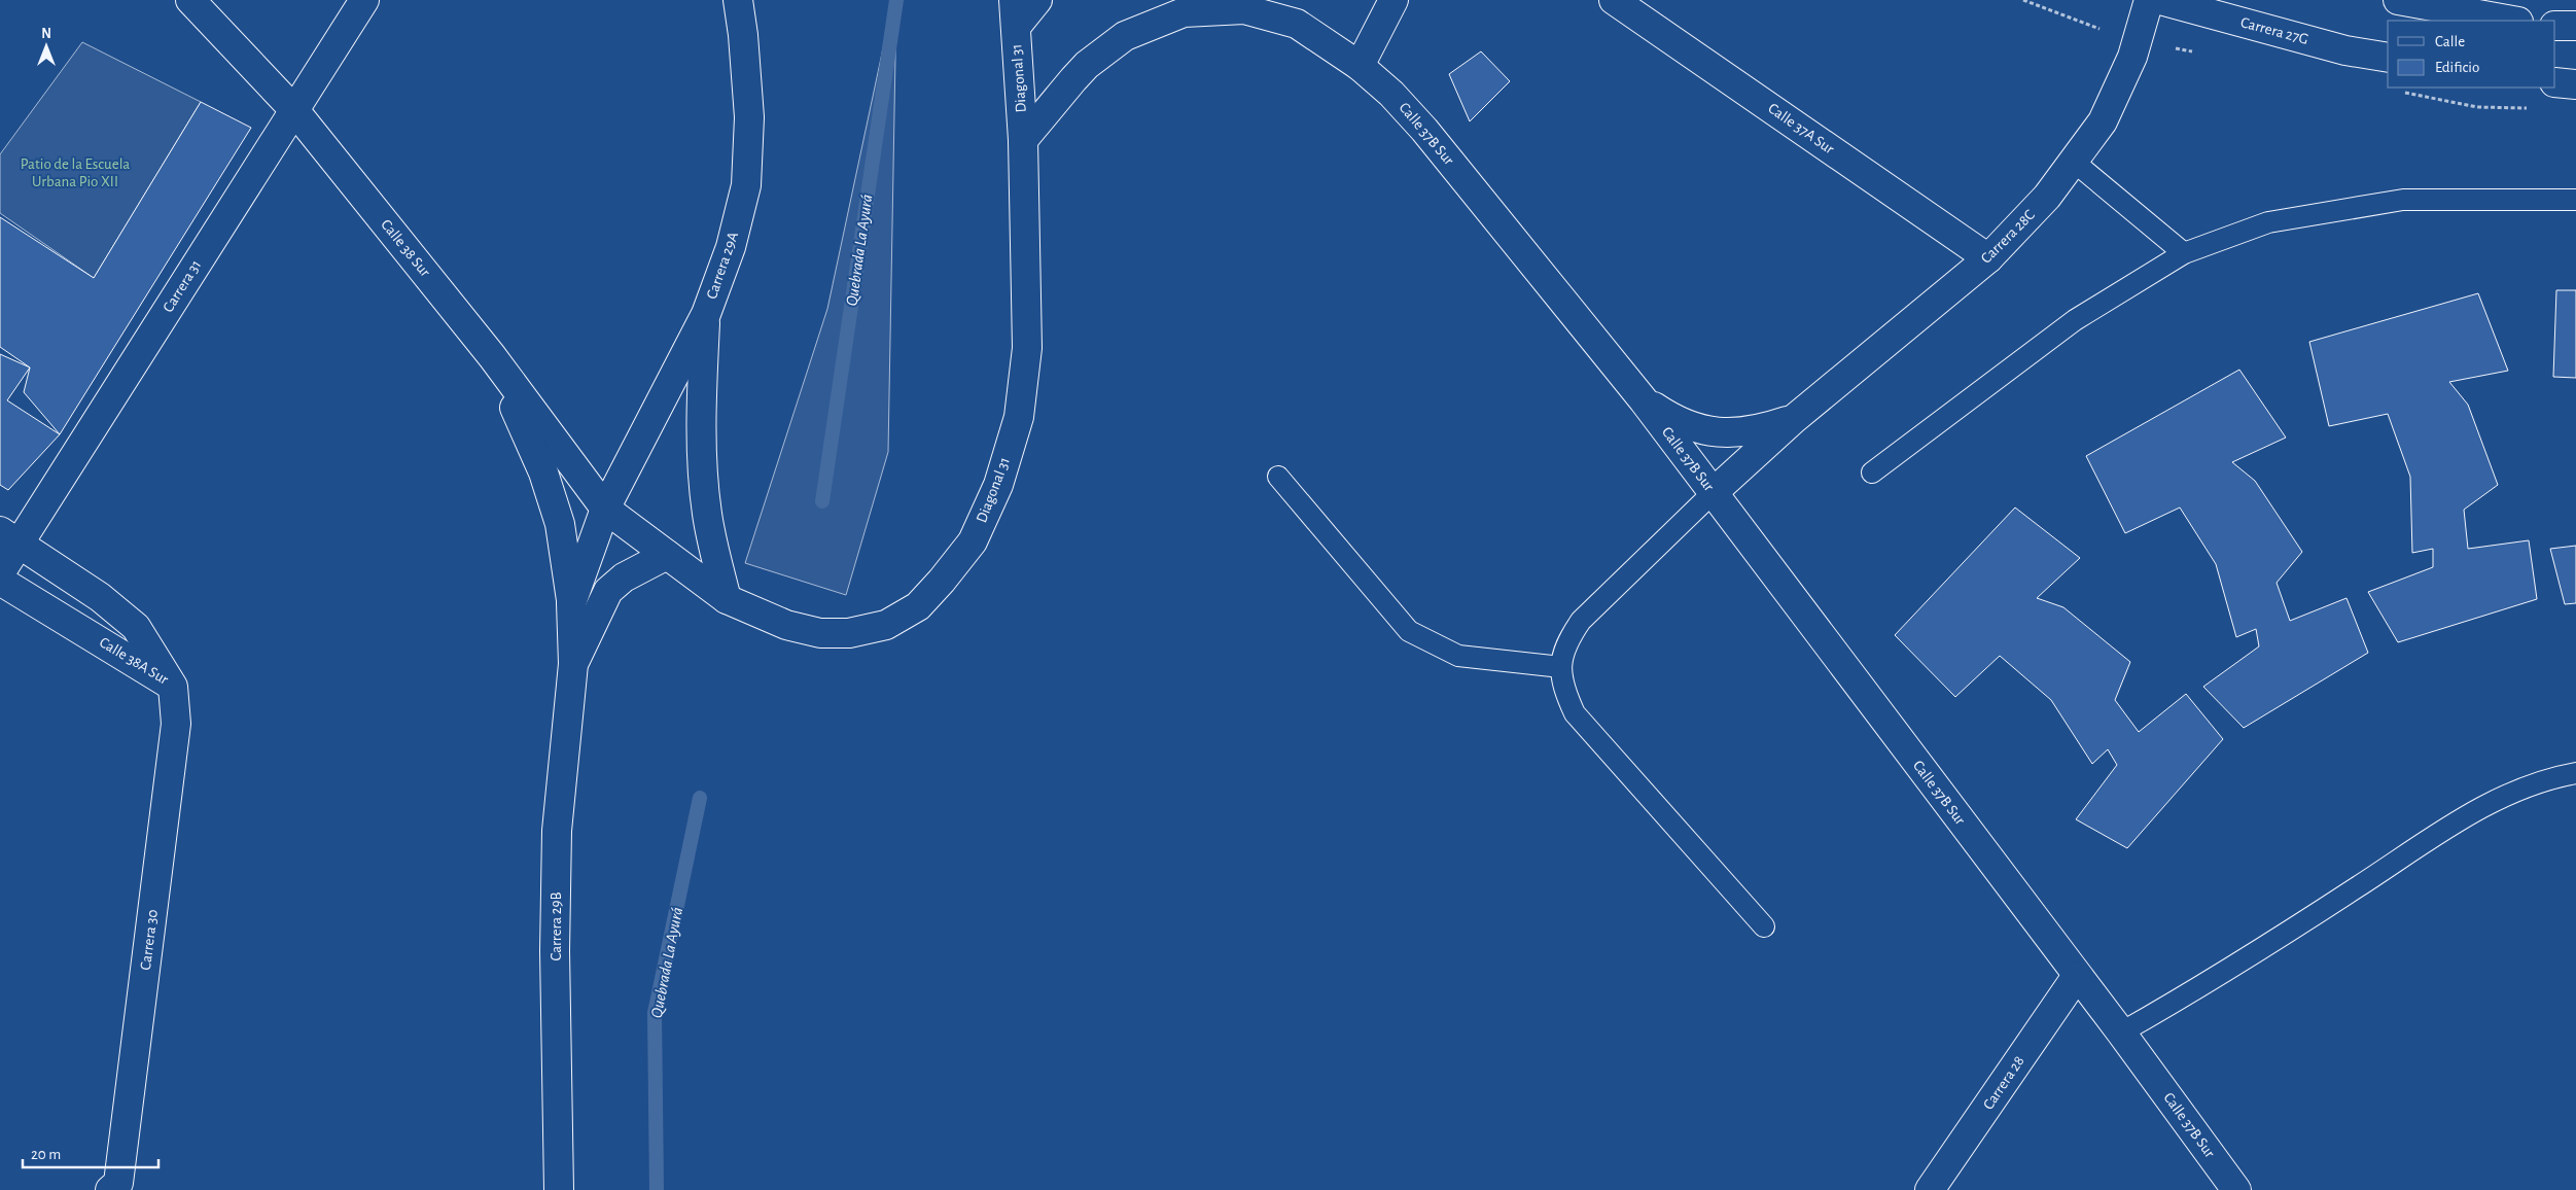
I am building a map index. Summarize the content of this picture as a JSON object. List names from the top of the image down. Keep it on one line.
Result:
{"streets":{"street":["Carrera 27G","Diagonal 31","Calle 37A Sur","Calle 37B Sur","Carrera 28C","Calle 38 Sur","Carrera 29A","Carrera 31","Calle 38A Sur","Carrera 29B","Carrera 30","Carrera 28"]},"crossings":[["Diagonal 31","Calle 37B Sur"],["Diagonal 31","Calle 38 Sur"],["Diagonal 31","Carrera 29A"],["Diagonal 31","Carrera 29B"],["Calle 37A Sur","Carrera 28C"],["Calle 37B Sur","Carrera 28C"],["Calle 37B Sur","Carrera 28"],["Calle 38 Sur","Carrera 29A"],["Calle 38 Sur","Carrera 31"],["Calle 38 Sur","Carrera 29B"],["Carrera 29A","Carrera 29B"],["Carrera 31","Calle 38A Sur"],["Calle 38A Sur","Carrera 30"]],"water":["Quebrada La Ayurá"],"parks":["Patio de la Escuela Urbana Pio XII"],"legend":["Calle","Edificio"],"scale_bar":"20 m","north":"top"}
